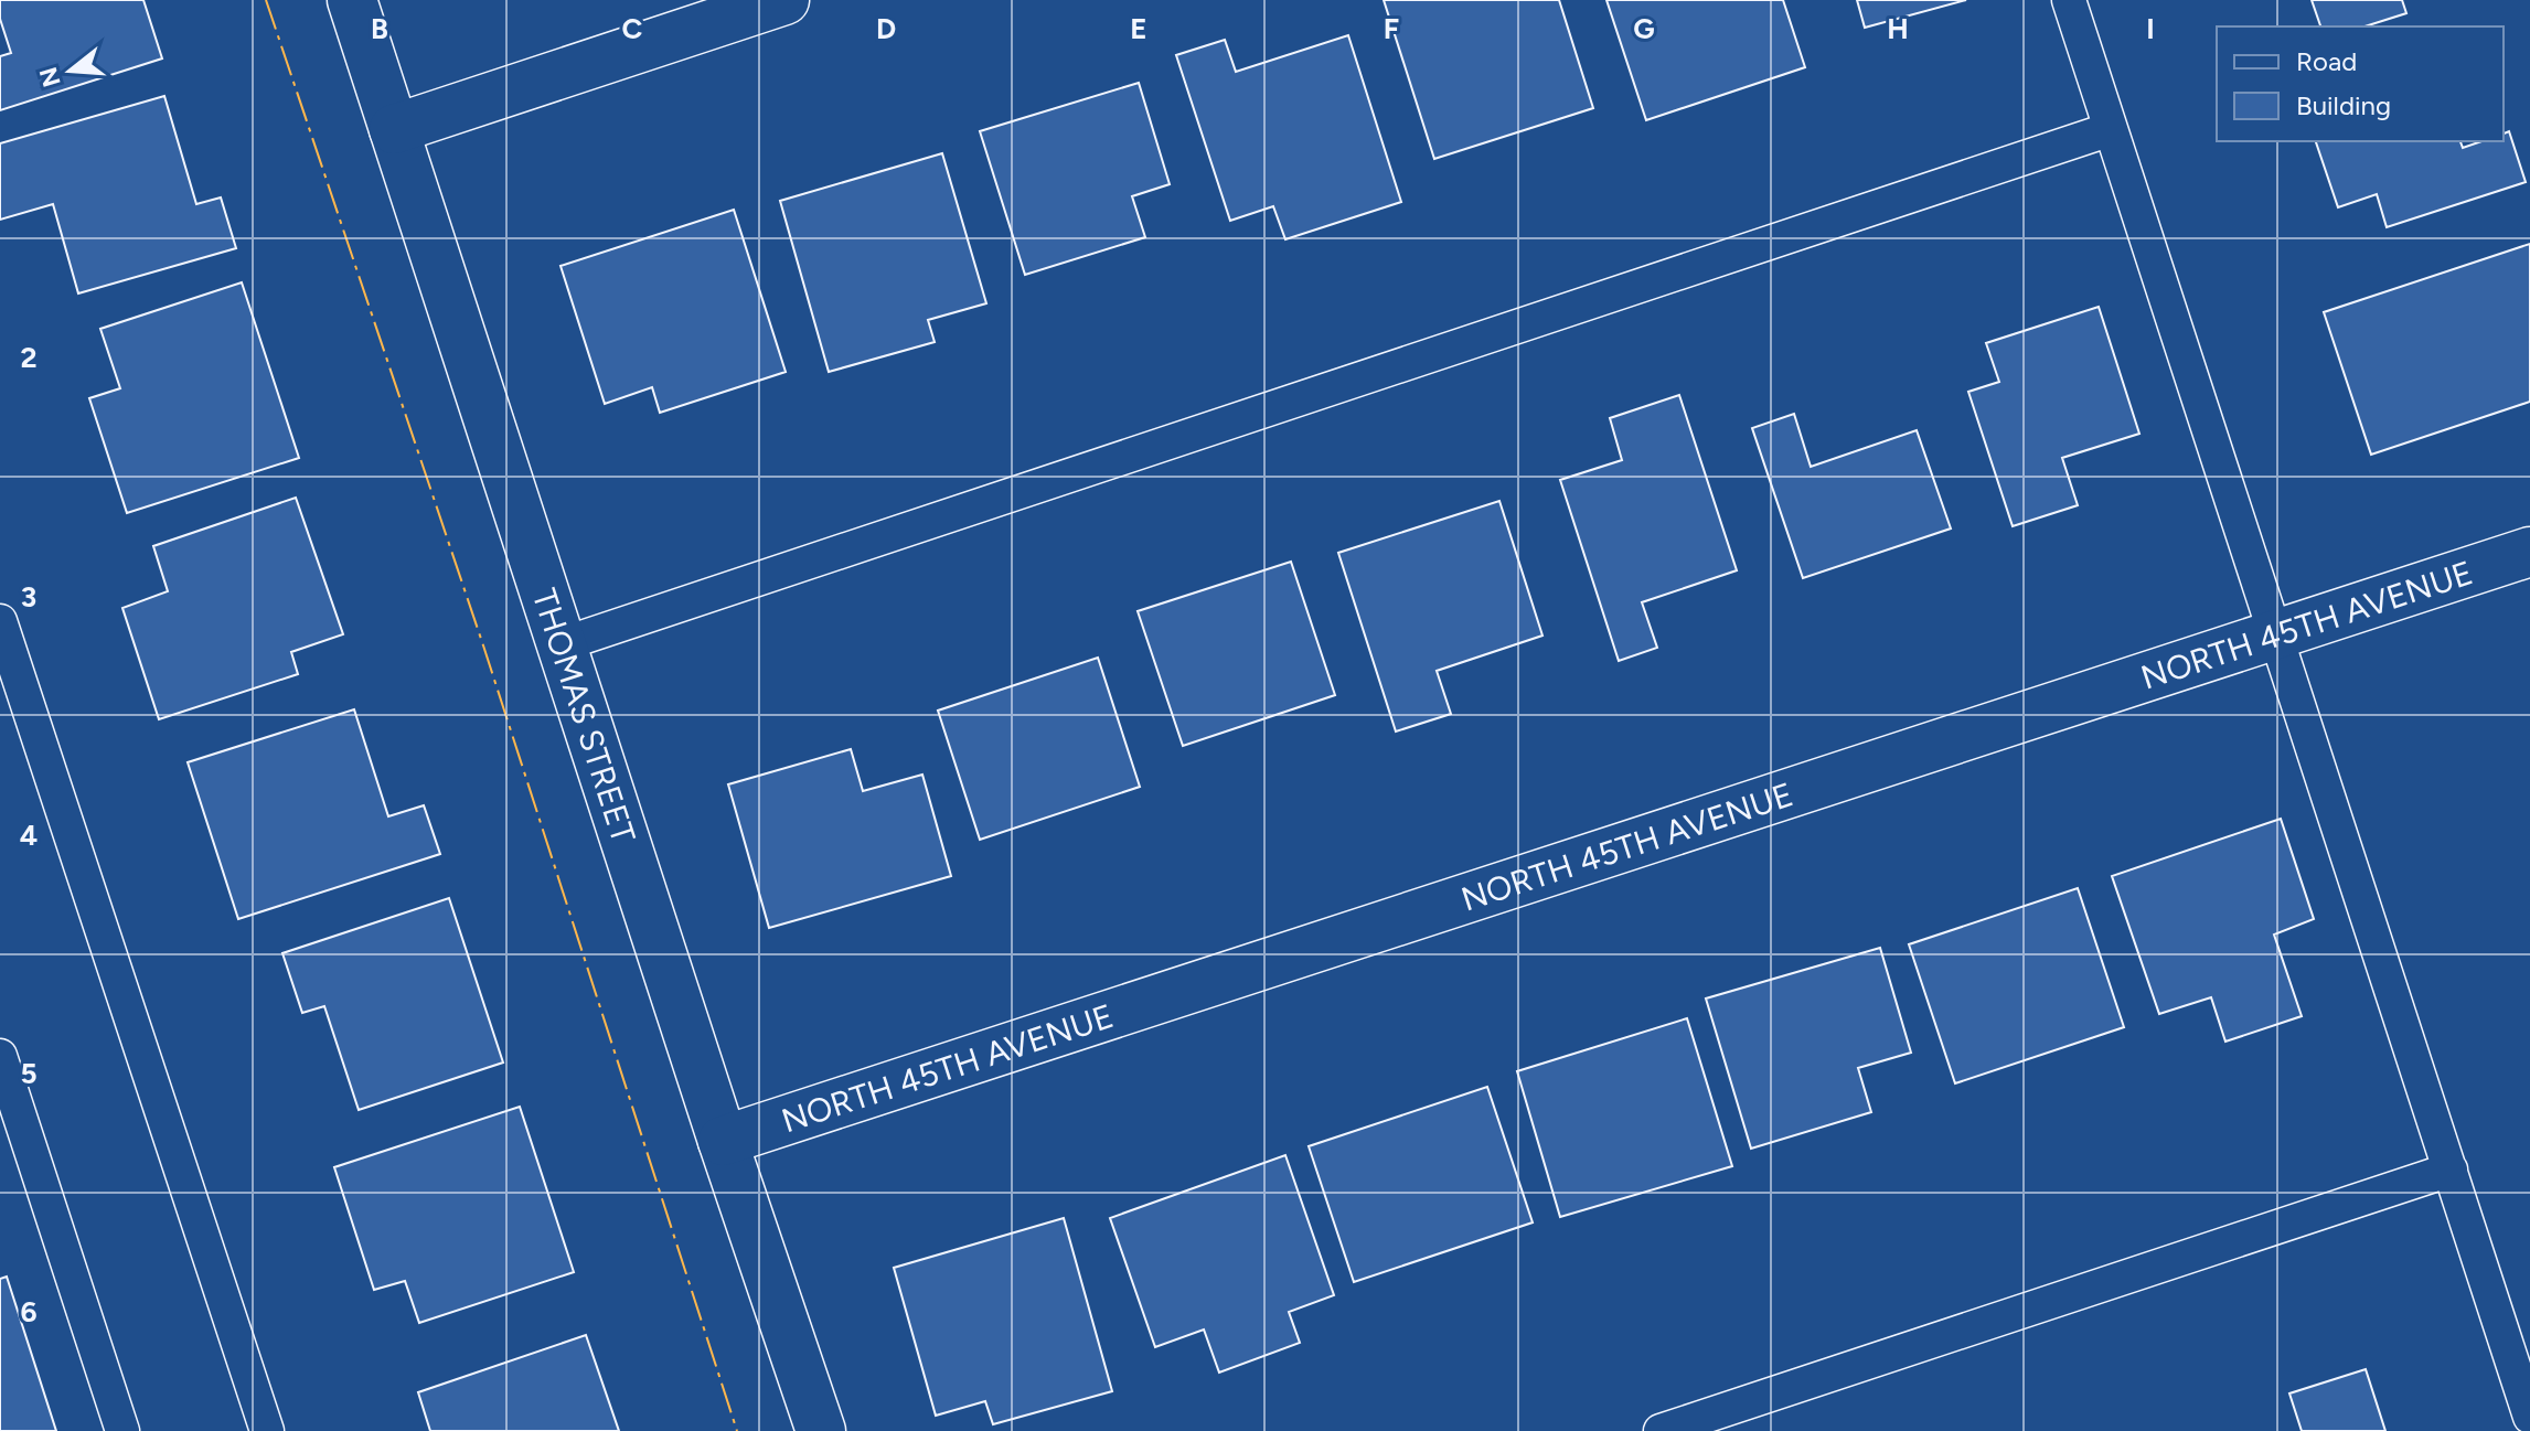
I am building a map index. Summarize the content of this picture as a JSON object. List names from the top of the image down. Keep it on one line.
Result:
{"streets":{"street":["NORTH 45TH AVENUE","THOMAS STREET"]},"crossings":[["NORTH 45TH AVENUE","THOMAS STREET"]],"legend":["Road","Building"],"north":"left","grid":{"columns":["B","C","D","E","F","G","H","I"],"rows":["2","3","4","5","6"]}}
